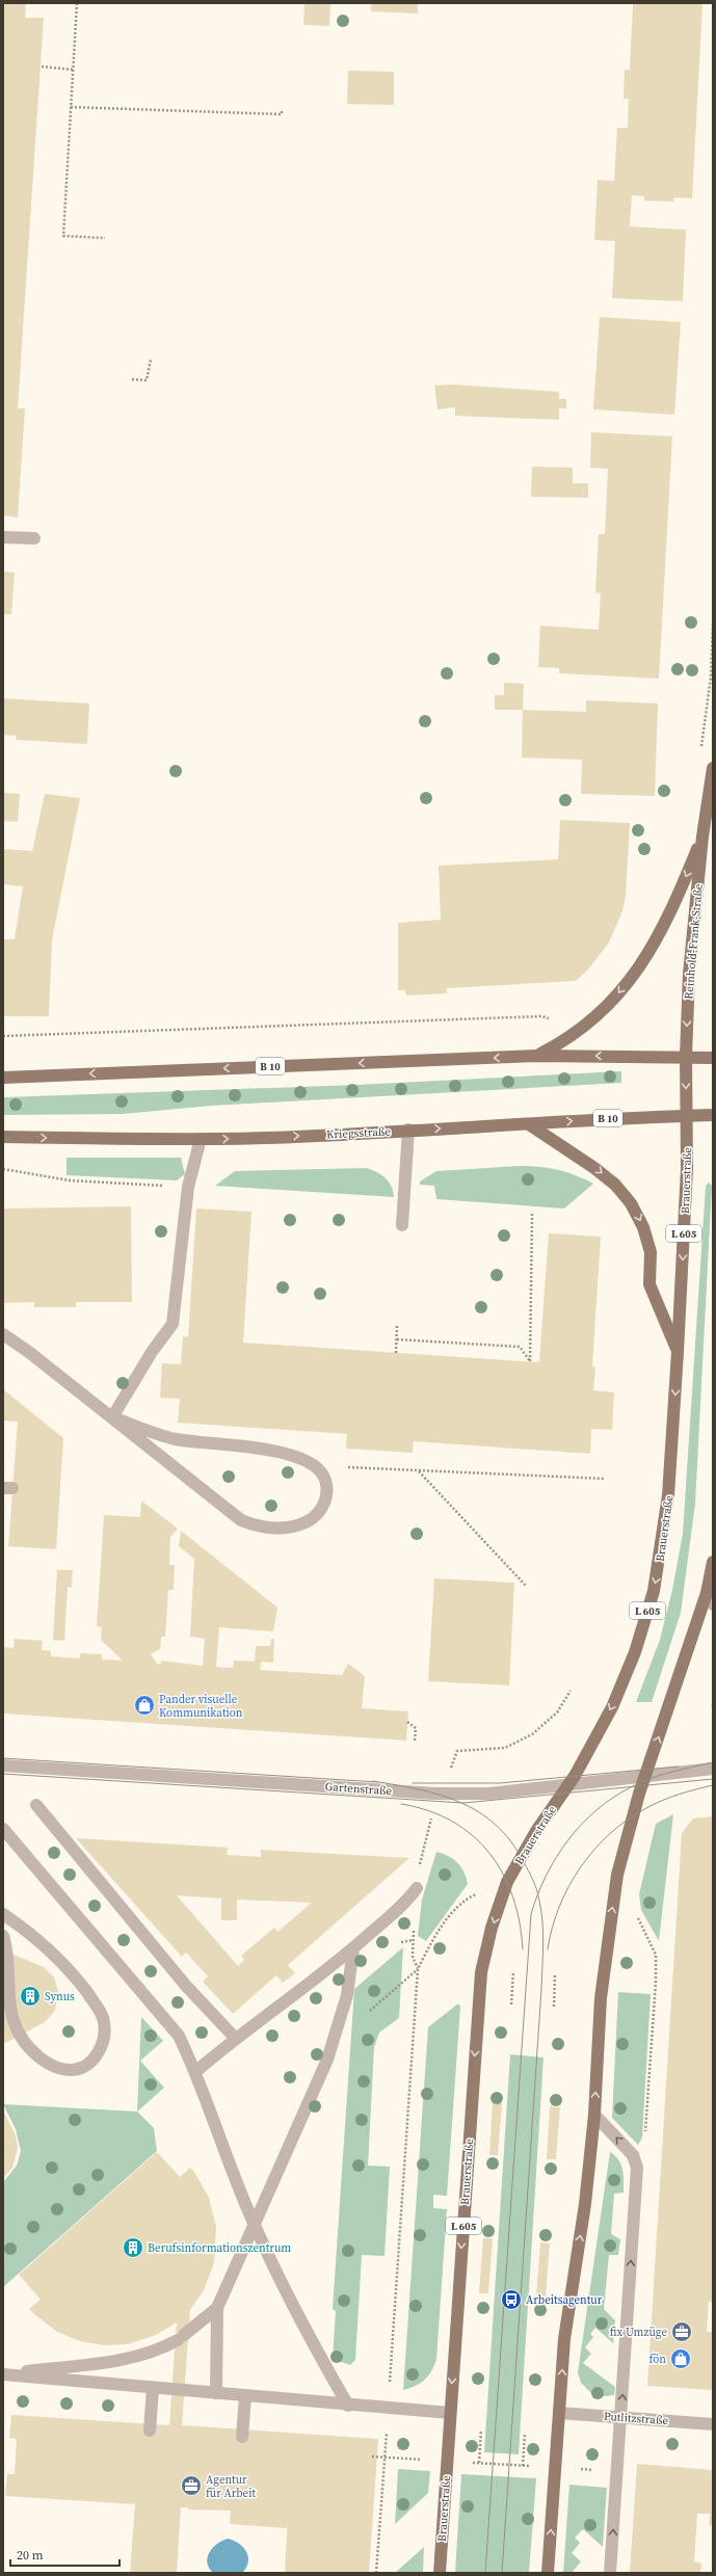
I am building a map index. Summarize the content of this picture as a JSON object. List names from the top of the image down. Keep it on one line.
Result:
{"streets":{"main road":["Reinhold-Frank-Straße","B 10","Kriegsstraße","Brauerstraße","L 605"],"street":["Gartenstraße","Putlitzstraße"]},"crossings":[["Reinhold-Frank-Straße","B 10"],["Reinhold-Frank-Straße","Kriegsstraße"],["Reinhold-Frank-Straße","Brauerstraße"],["Kriegsstraße","Brauerstraße"],["Brauerstraße","Gartenstraße"]],"one_way":["Reinhold-Frank-Straße"],"places":{"shop":["Pander visuelle Kommunikation","fön"],"building":["Synus","Berufsinformationszentrum"],"bus stop":["Arbeitsagentur"],"office":["fix Umzüge","Agentur für Arbeit"]},"scale_bar":"20 m"}
